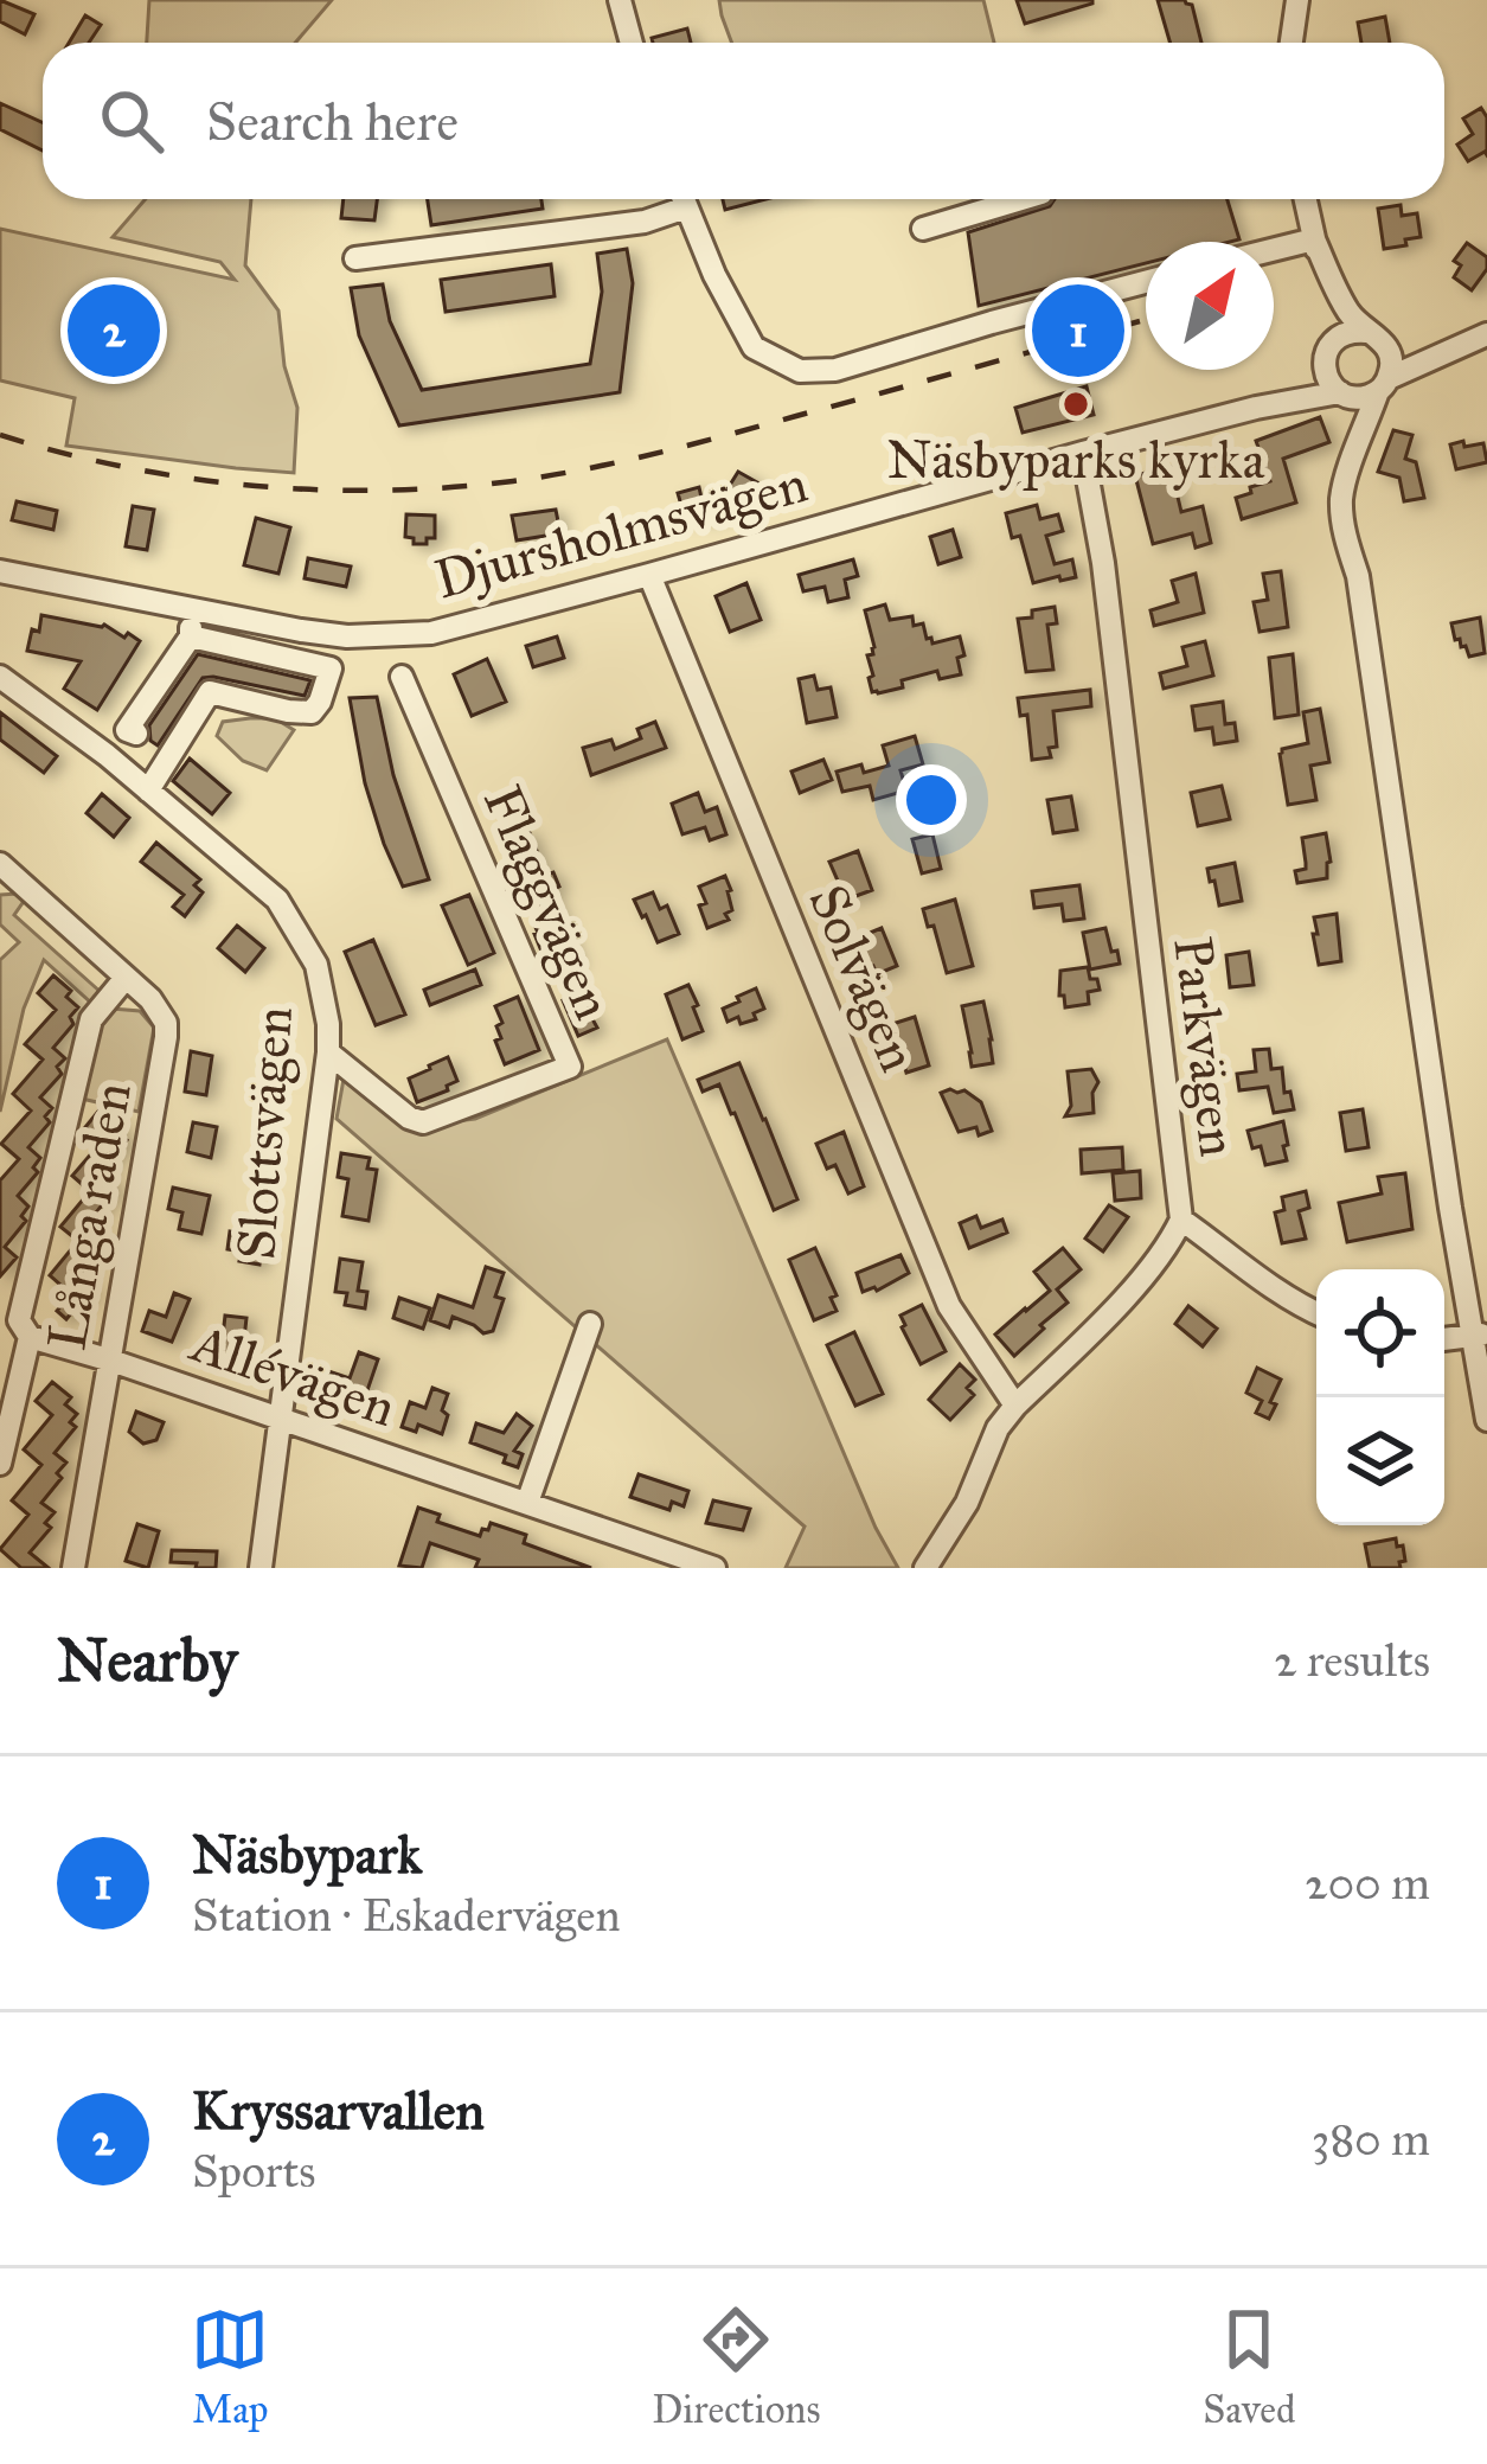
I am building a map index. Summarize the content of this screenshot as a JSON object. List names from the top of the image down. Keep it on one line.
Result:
{"streets":{"street":["Djursholmsvägen","Flaggvägen","Solvägen","Parkvägen","Slottsvägen","Långa raden","Allévägen"]},"crossings":[["Djursholmsvägen","Solvägen"],["Djursholmsvägen","Parkvägen"],["Flaggvägen","Slottsvägen"],["Solvägen","Parkvägen"],["Slottsvägen","Allévägen"],["Långa raden","Allévägen"]],"places":["Näsbyparks kyrka"],"north":"top right","page":{"search":"Search here","pins":["1","2"],"heading":["Nearby","2 results"],"list":[{"mark":"1","name":"Näsbypark","note":"Station · Eskadervägen","value":"200 m"},{"mark":"2","name":"Kryssarvallen","note":"Sports","value":"380 m"}],"nav":["Map","Directions","Saved"]}}
